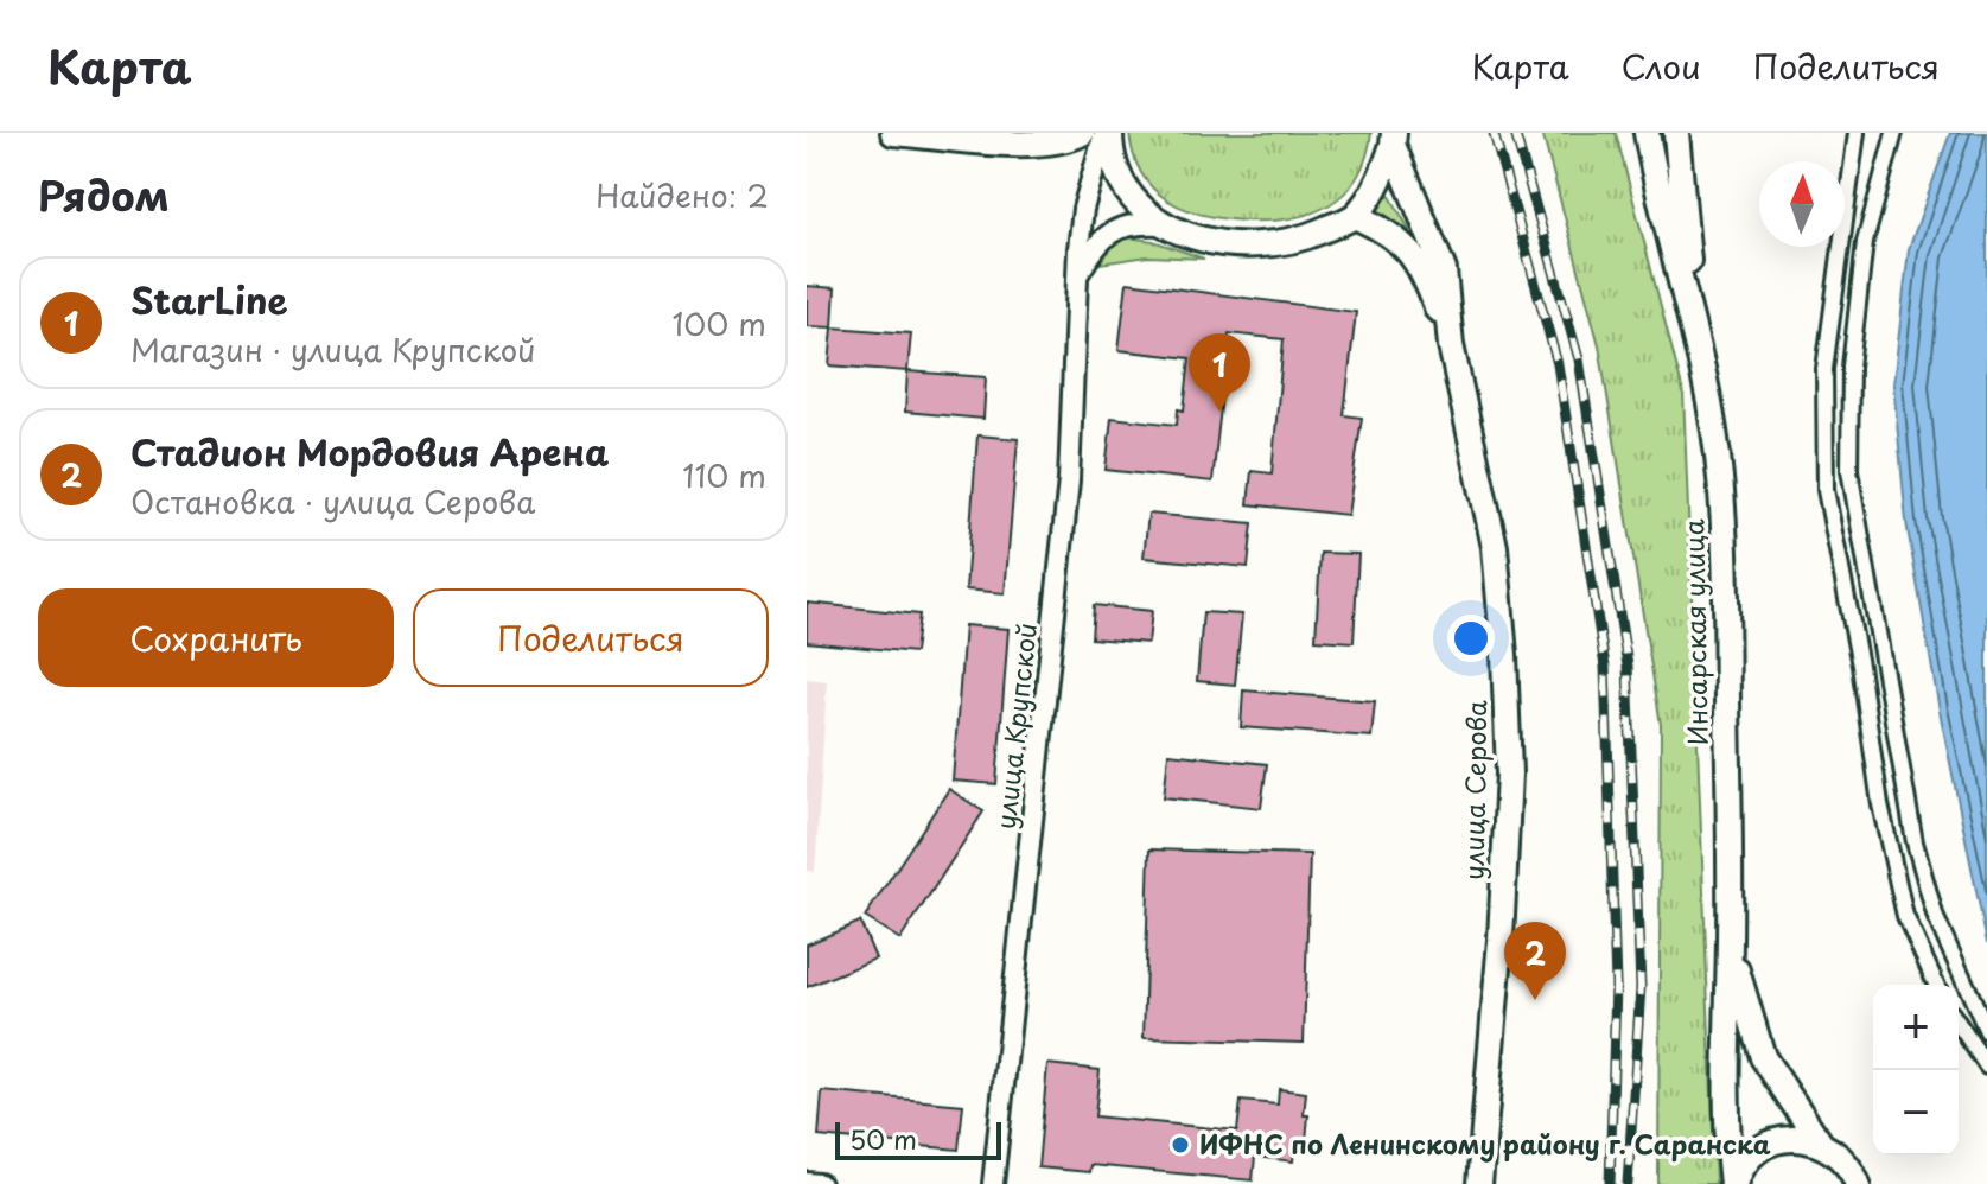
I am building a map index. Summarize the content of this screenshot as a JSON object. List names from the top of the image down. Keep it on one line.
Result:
{"streets":{"street":["Инсарская улица","улица Крупской","улица Серова"]},"places":["ИФНС по Ленинскому району г. Саранска"],"scale_bar":"50 m","north":"top","page":{"header":"Карта","nav":["Карта","Слои","Поделиться"],"heading":["Рядом","Найдено: 2"],"list":[{"mark":"1","name":"StarLine","note":"Магазин · улица Крупской","value":"100 m"},{"mark":"2","name":"Стадион Мордовия Арена","note":"Остановка · улица Серова","value":"110 m"}],"pins":["1","2"],"buttons":["Сохранить","Поделиться"],"map_buttons":["+","−"],"scale":"50 m"}}
